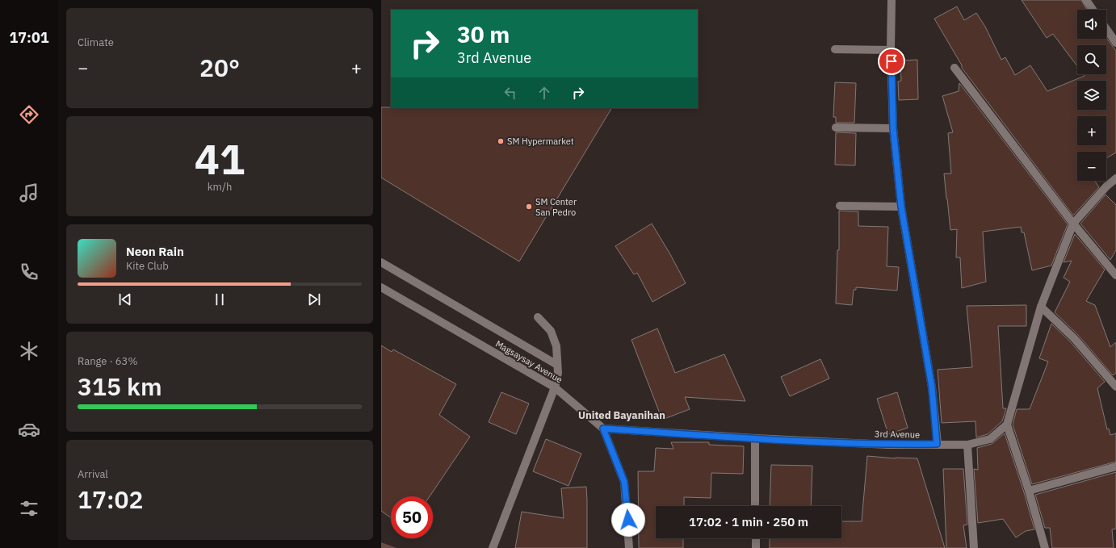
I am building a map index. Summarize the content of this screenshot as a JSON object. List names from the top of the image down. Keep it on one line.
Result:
{"streets":{"street":["Magsaysay Avenue","3rd Avenue"]},"crossings":[["Magsaysay Avenue","3rd Avenue"]],"districts":["United Bayanihan"],"places":["SM Hypermarket","SM Center San Pedro"],"page":{"tabs":"17:01","tile":["Climate",["41","km/h"],["Range · 63%","315 km"],["Arrival","17:02"]],"map_buttons":["+","−"],"turn":["30 m","3rd Avenue"],"heat":["−","20°","+"],"song":["Neon Rain","Kite Club"],"limit":"50","trip":"17:02 · 1 min · 250 m"}}
